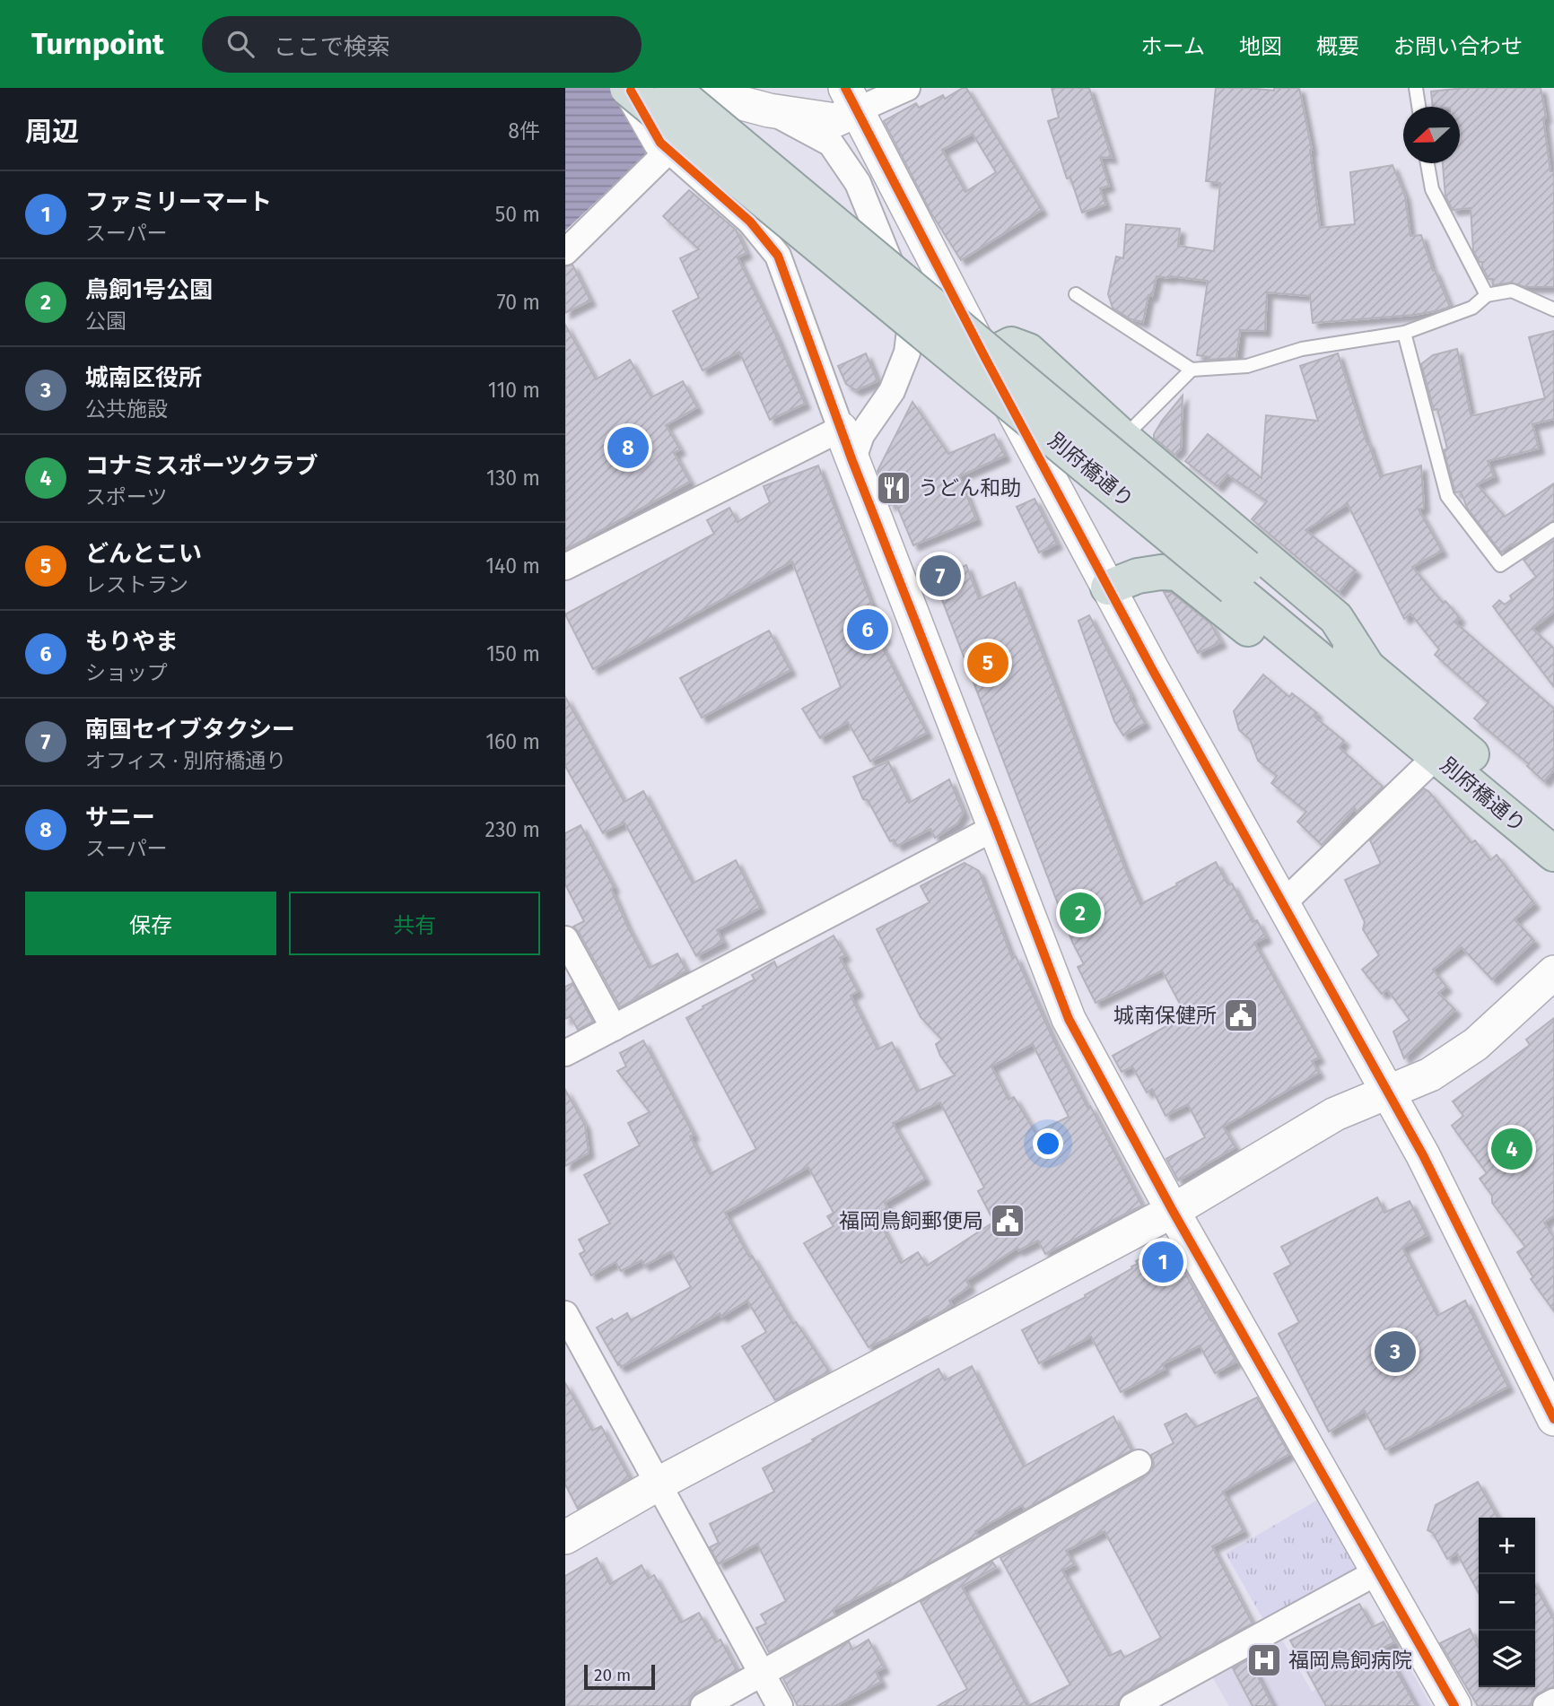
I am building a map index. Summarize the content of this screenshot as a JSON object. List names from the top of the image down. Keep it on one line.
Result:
{"streets":{"highway":["別府橋通り"]},"places":{"restaurant":["うどん和助"],"public building":["城南保健所","福岡鳥飼郵便局"],"hospital":["福岡鳥飼病院"]},"scale_bar":"20 m","north":"left","page":{"header":"Turnpoint","search":"ここで検索","nav":["ホーム","地図","概要","お問い合わせ"],"heading":["周辺","8件"],"list":[{"mark":"1","name":"ファミリーマート","note":"スーパー","value":"50 m"},{"mark":"2","name":"鳥飼1号公園","note":"公園","value":"70 m"},{"mark":"3","name":"城南区役所","note":"公共施設","value":"110 m"},{"mark":"4","name":"コナミスポーツクラブ","note":"スポーツ","value":"130 m"},{"mark":"5","name":"どんとこい","note":"レストラン","value":"140 m"},{"mark":"6","name":"もりやま","note":"ショップ","value":"150 m"},{"mark":"7","name":"南国セイブタクシー","note":"オフィス · 別府橋通り","value":"160 m"},{"mark":"8","name":"サニー","note":"スーパー","value":"230 m"}],"pins":["8","7","6","5","2","4","1","3"],"buttons":["保存","共有"],"map_buttons":["+","−"],"scale":"20 m"}}
